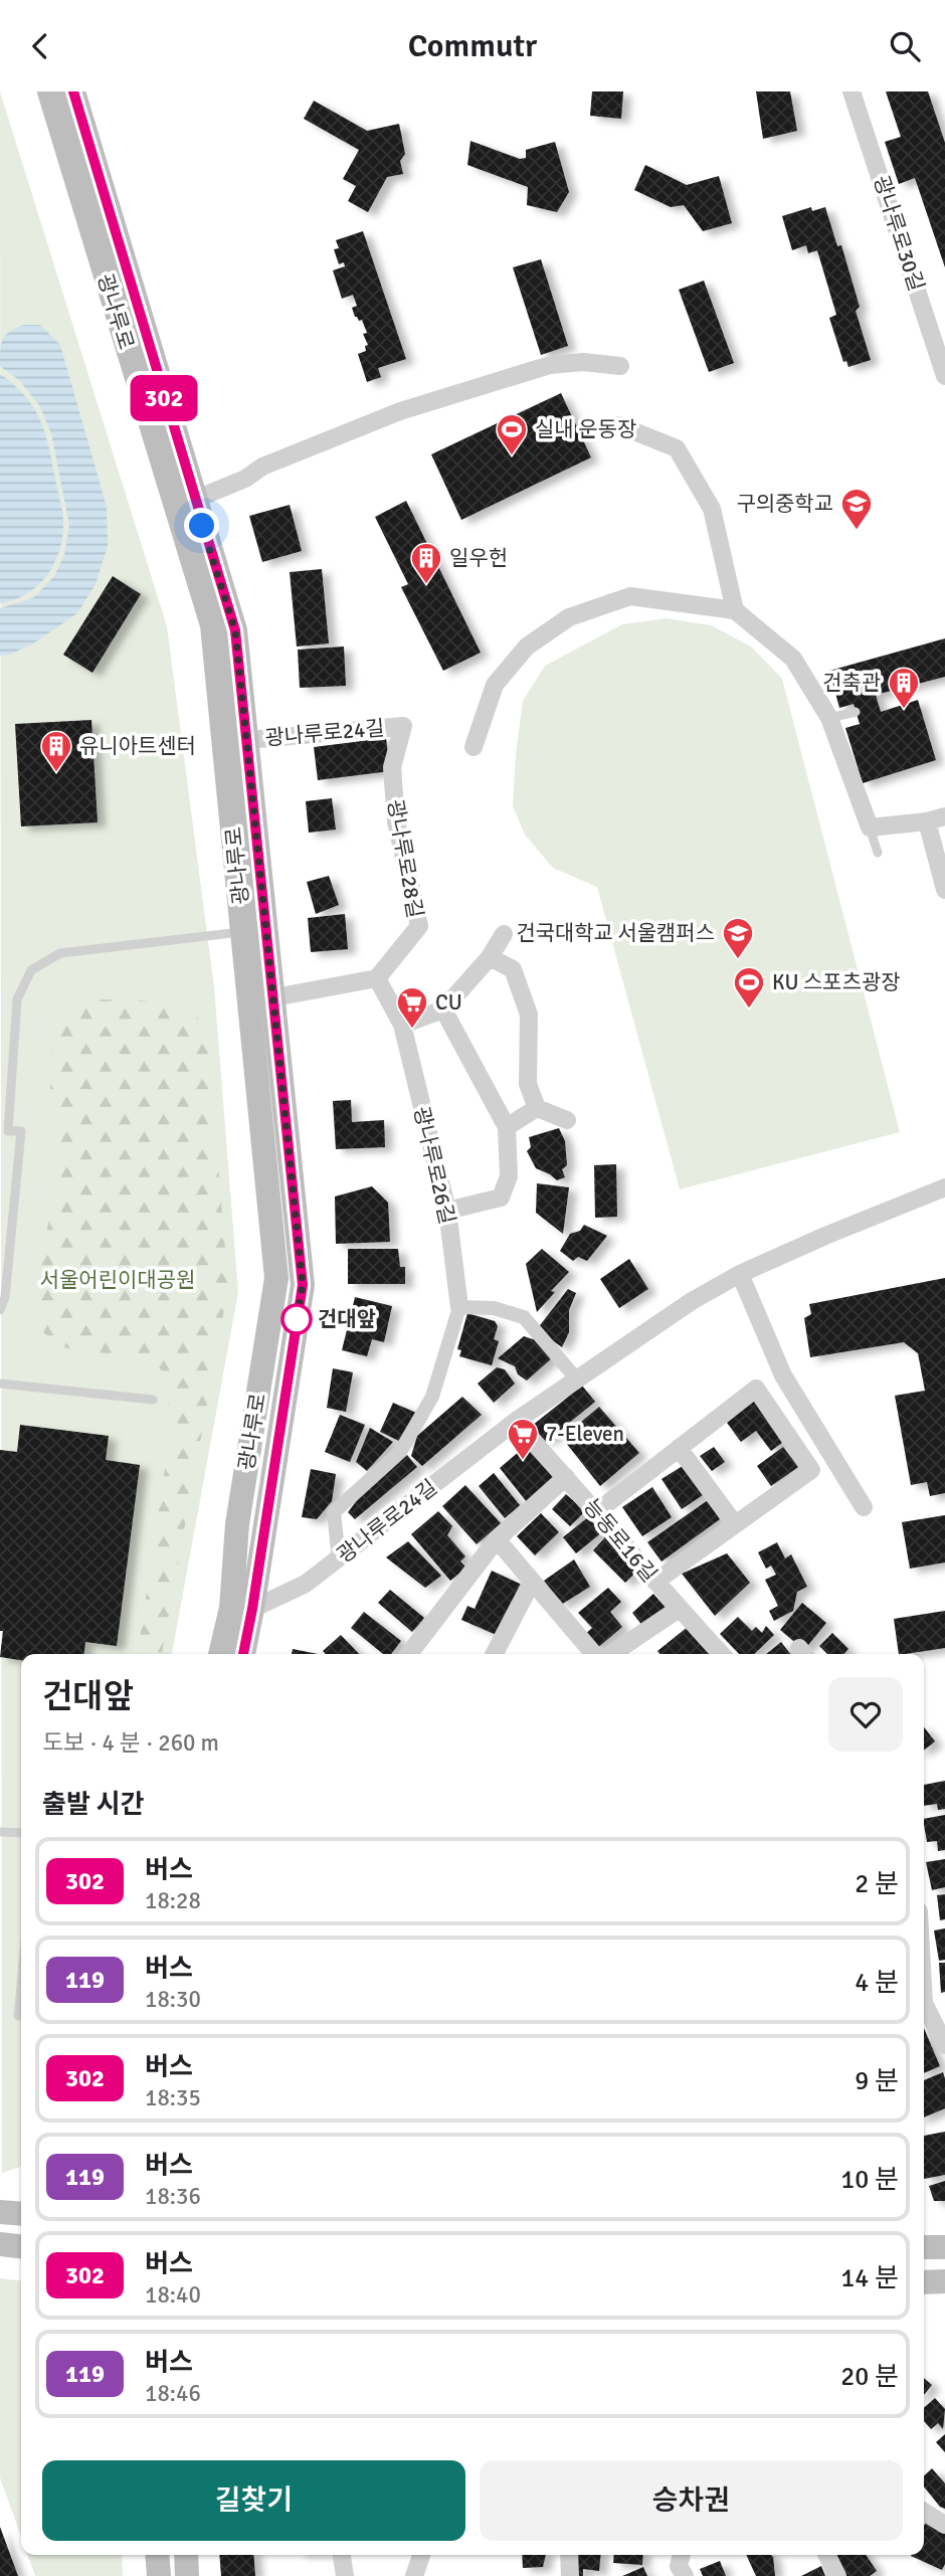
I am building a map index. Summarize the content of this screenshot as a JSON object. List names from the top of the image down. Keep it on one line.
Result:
{"streets":{"main road":["광나루로"],"street":["광나루로30길","광나루로24길","광나루로28길","광나루로26길","능동로16길"]},"crossings":[["광나루로","광나루로24길"],["광나루로24길","광나루로28길"],["광나루로24길","능동로16길"],["광나루로28길","광나루로26길"]],"parks":["서울어린이대공원"],"places":{"sports":["실내 운동장","KU 스포츠광장"],"school or university":["구의중학교","건국대학교 서울캠퍼스"],"building":["일우헌","건축관","유니아트센터"],"supermarket":["CU","7-Eleven"],"other":["건대앞"]},"lines":["bus line 302"],"page":{"header":"Commutr","on_map":"302","heading":[["건대앞","도보 · 4 분 · 260 m"],"출발 시간"],"list":[{"mark":"302","name":"버스","note":"18:28","value":"2 분"},{"mark":"119","name":"버스","note":"18:30","value":"4 분"},{"mark":"302","name":"버스","note":"18:35","value":"9 분"},{"mark":"119","name":"버스","note":"18:36","value":"10 분"},{"mark":"302","name":"버스","note":"18:40","value":"14 분"},{"mark":"119","name":"버스","note":"18:46","value":"20 분"}],"buttons":["길찾기","승차권"]}}
